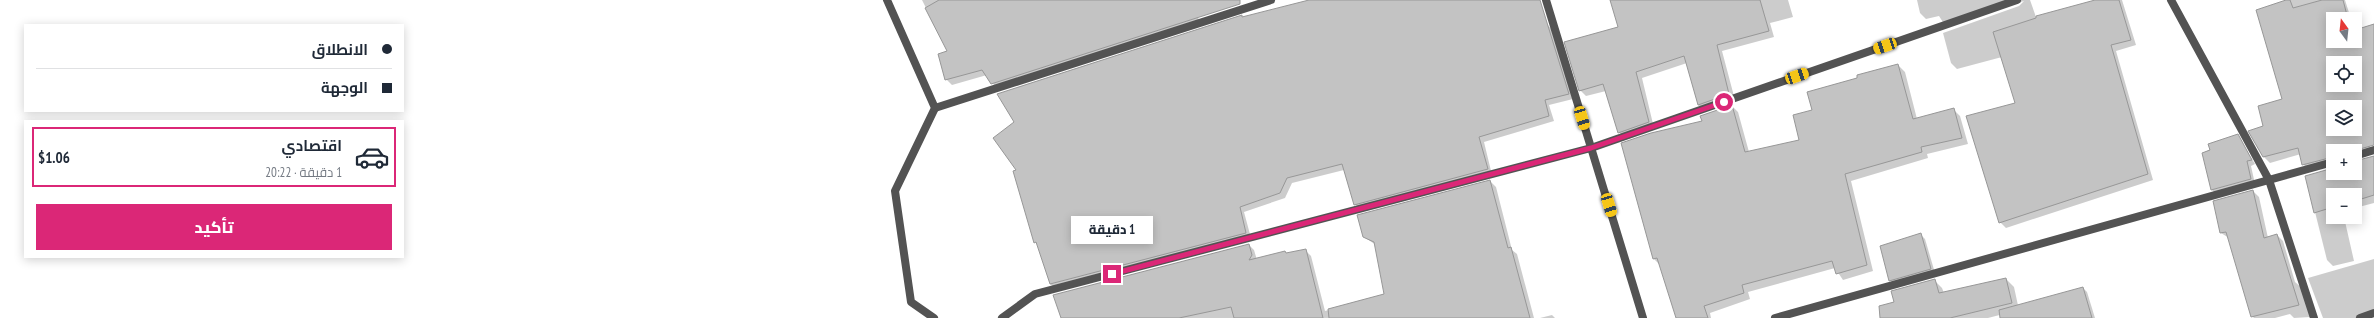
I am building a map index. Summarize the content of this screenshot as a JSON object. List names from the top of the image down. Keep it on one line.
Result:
{"north":"top","page":{"map_buttons":["+","−"],"banner":["الانطلاق","الوجهة"],"list":[{"name":"اقتصادي","note":"1 دقيقة · 20:22","value":"$1.06"}],"buttons":"تأكيد","bubble":"1 دقيقة"}}
